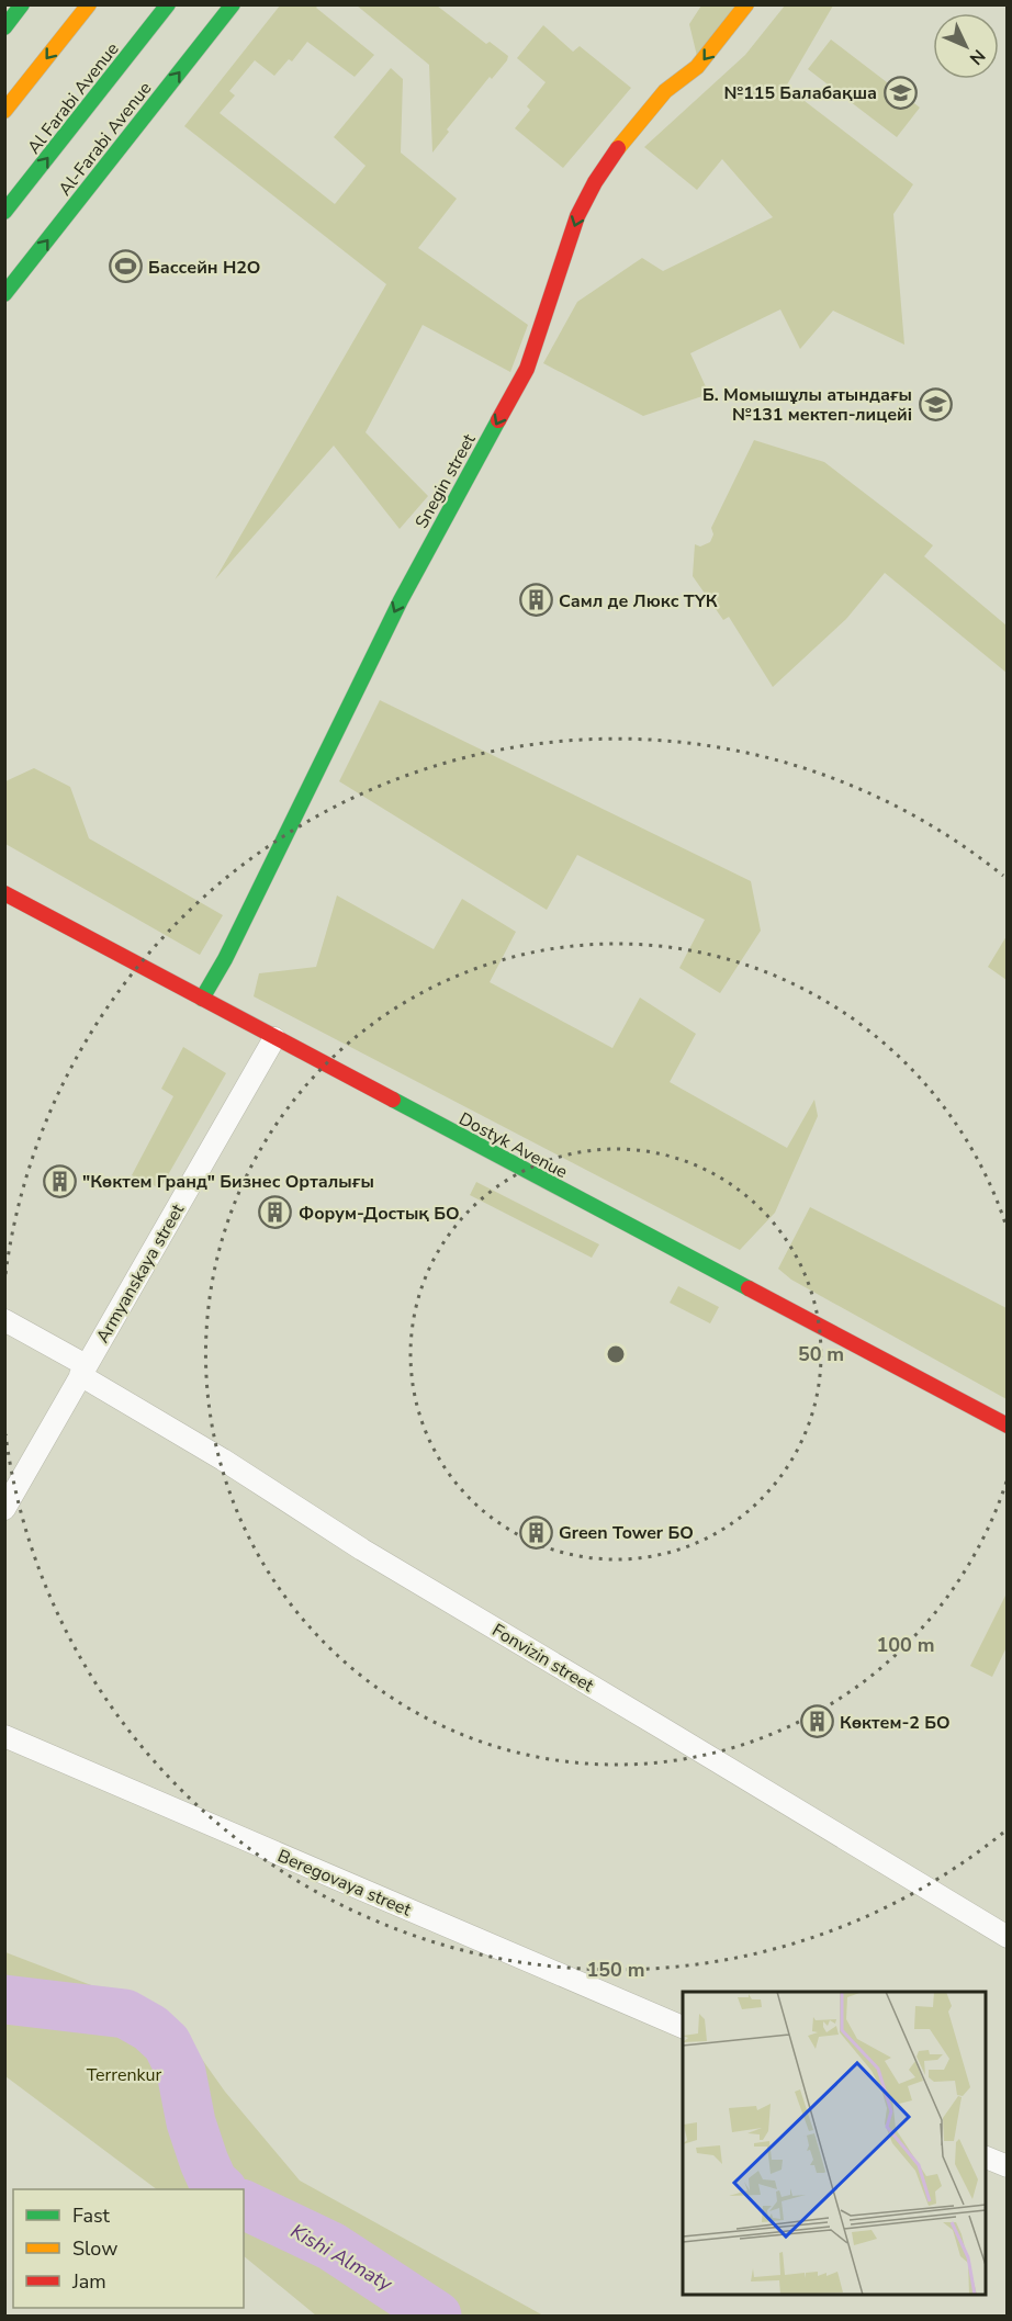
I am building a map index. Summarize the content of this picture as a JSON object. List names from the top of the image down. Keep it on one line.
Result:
{"streets":{"main road":["Al Farabi Avenue","Al-Farabi Avenue","Snegin street","Dostyk Avenue"],"street":["Armyanskaya street","Fonvizin street","Beregovaya street"]},"crossings":[["Snegin street","Dostyk Avenue"],["Dostyk Avenue","Armyanskaya street"],["Armyanskaya street","Fonvizin street"]],"one_way":["Snegin street"],"water":["Kіshі Almaty"],"parks":["Terrenkur"],"places":{"school or university":["№115 Балабақша","Б. Момышұлы атындағы №131 мектеп-лицейі"],"sports":["Бассейн H2O"],"building":["Самл де Люкс ТҮК","\"Көктем Гранд\" Бизнес Орталығы","Форум-Достық БО","Green Tower БО","Көктем-2 БО"]},"legend":["Fast","Slow","Jam"],"north":"bottom right","rings":["50 m","100 m","150 m"]}
